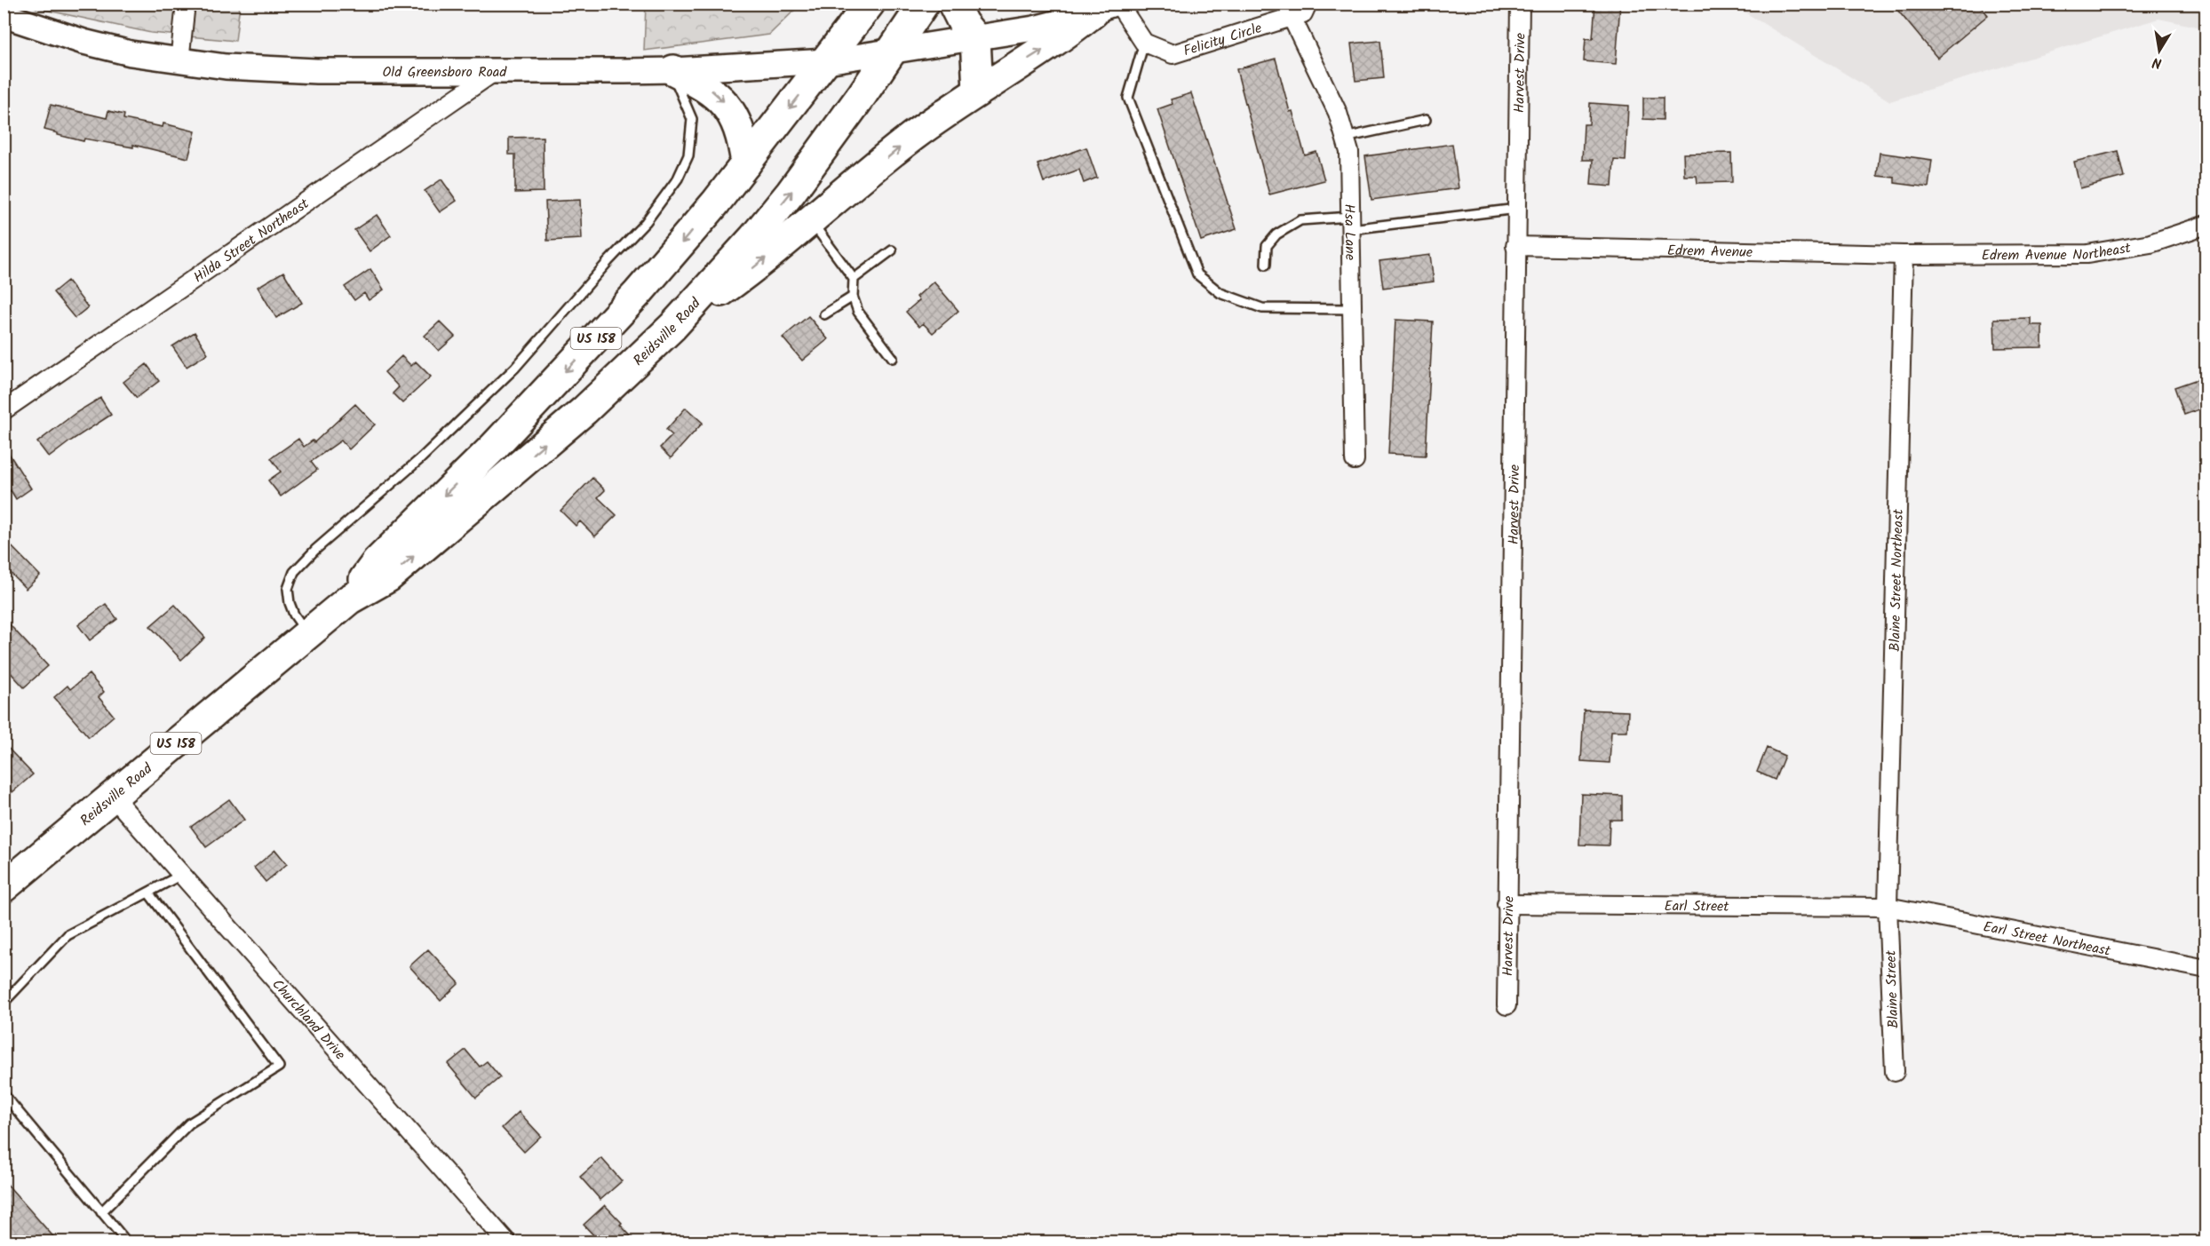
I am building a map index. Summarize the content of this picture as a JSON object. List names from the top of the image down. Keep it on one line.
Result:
{"streets":{"highway":["Reidsville Road","US 158"],"main road":["Old Greensboro Road"],"street":["Felicity Circle","Harvest Drive","Hsa Lane","Hilda Street Northeast","Edrem Avenue Northeast","Edrem Avenue","Blaine Street Northeast","Earl Street","Earl Street Northeast","Blaine Street","Churchland Drive"]},"crossings":[["Felicity Circle","Hsa Lane"],["Old Greensboro Road","Hilda Street Northeast"],["Old Greensboro Road","Reidsville Road"],["Harvest Drive","Edrem Avenue"],["Harvest Drive","Earl Street"],["Edrem Avenue Northeast","Edrem Avenue"],["Edrem Avenue Northeast","Blaine Street Northeast"],["Edrem Avenue","Blaine Street Northeast"],["Reidsville Road","Churchland Drive"],["Blaine Street Northeast","Earl Street"],["Blaine Street Northeast","Earl Street Northeast"],["Blaine Street Northeast","Blaine Street"],["Earl Street","Earl Street Northeast"],["Earl Street","Blaine Street"],["Earl Street Northeast","Blaine Street"]],"north":"bottom"}
